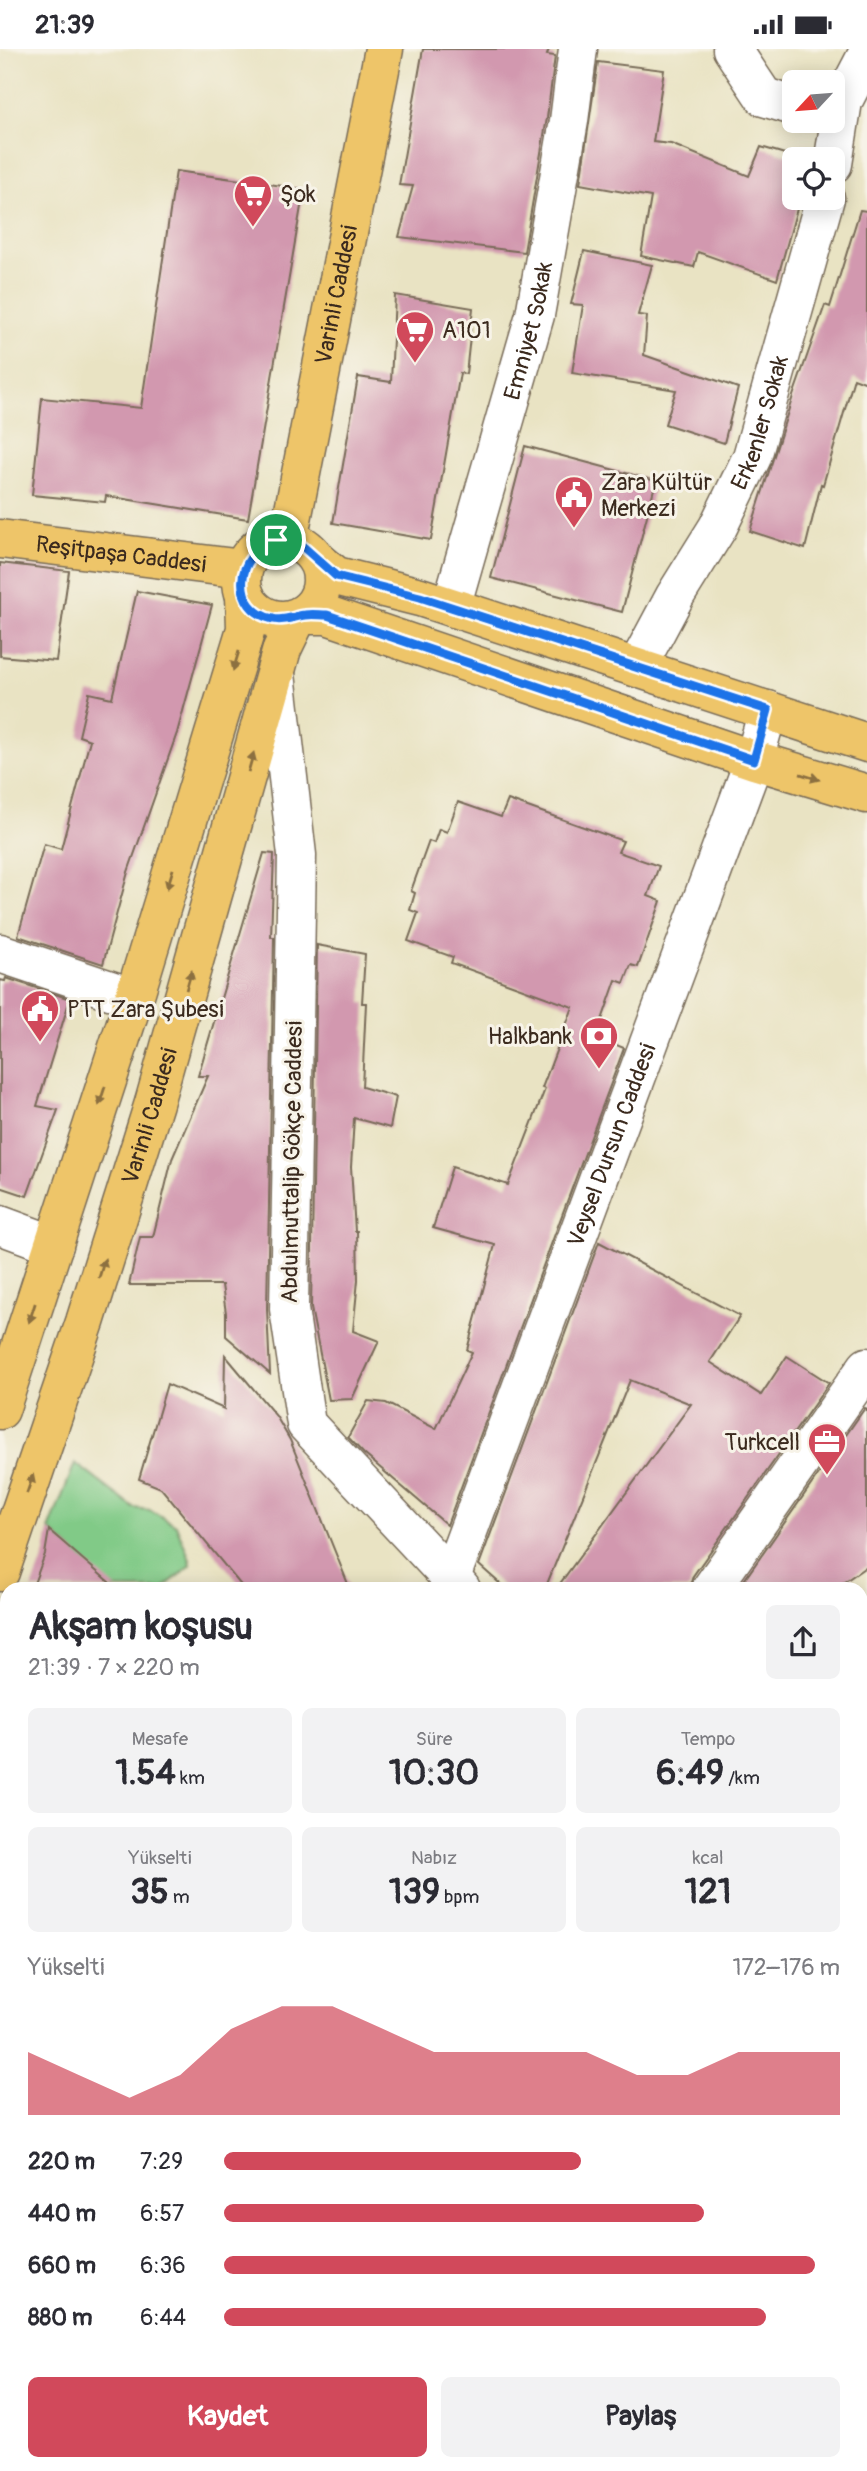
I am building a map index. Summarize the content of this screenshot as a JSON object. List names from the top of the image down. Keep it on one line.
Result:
{"streets":{"main road":["Varinli Caddesi","Reşitpaşa Caddesi"],"street":["Emniyet Sokak","Erkenler Sokak","Veysel Dursun Caddesi","Abdulmuttalip Gökçe Caddesi"]},"crossings":[["Varinli Caddesi","Reşitpaşa Caddesi"],["Varinli Caddesi","Abdulmuttalip Gökçe Caddesi"]],"places":{"supermarket":["Şok","A101"],"public building":["Zara Kültür Merkezi","PTT Zara Şubesi"],"bank":["Halkbank"],"office":["Turkcell"]},"north":"bottom left","page":{"status":"21:39","heading":["Akşam koşusu","21:39 · 7 × 220 m"],"stats":[["Mesafe","1.54 km"],["Süre","10:30"],["Tempo","6:49 /km"],["Yükselti","35 m"],["Nabız","139 bpm"],["kcal","121"]],"chart":["Yükselti","172–176 m"],"list":[{"name":"220 m","note":"7:29"},{"name":"440 m","note":"6:57"},{"name":"660 m","note":"6:36"},{"name":"880 m","note":"6:44"}],"buttons":["Kaydet","Paylaş"]}}
